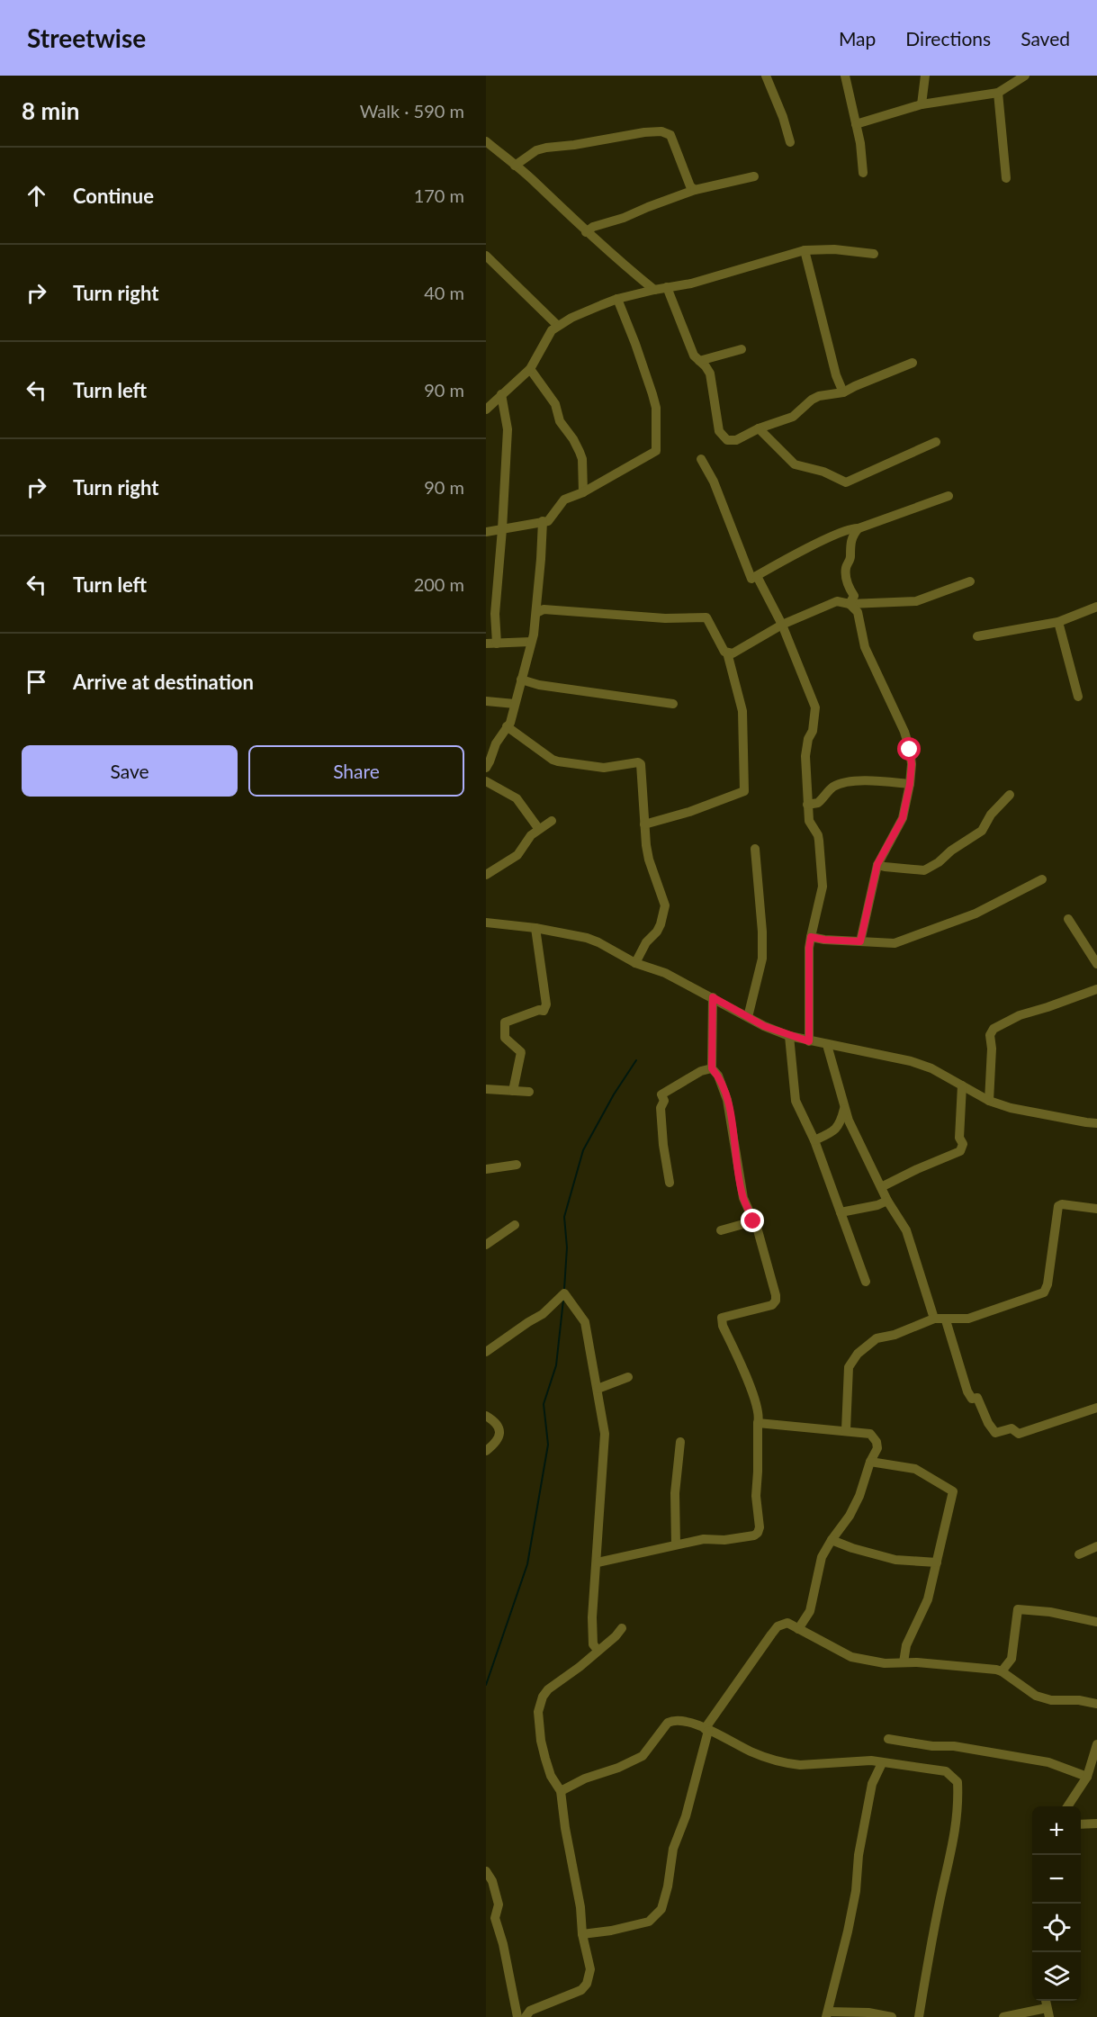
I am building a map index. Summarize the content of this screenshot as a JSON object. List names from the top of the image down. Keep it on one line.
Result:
{"page":{"header":"Streetwise","nav":["Map","Directions","Saved"],"heading":["8 min","Walk · 590 m"],"list":[["Continue","170 m"],["Turn right","40 m"],["Turn left","90 m"],["Turn right","90 m"],["Turn left","200 m"],"Arrive at destination"],"buttons":["Save","Share"],"map_buttons":["+","−"]}}
